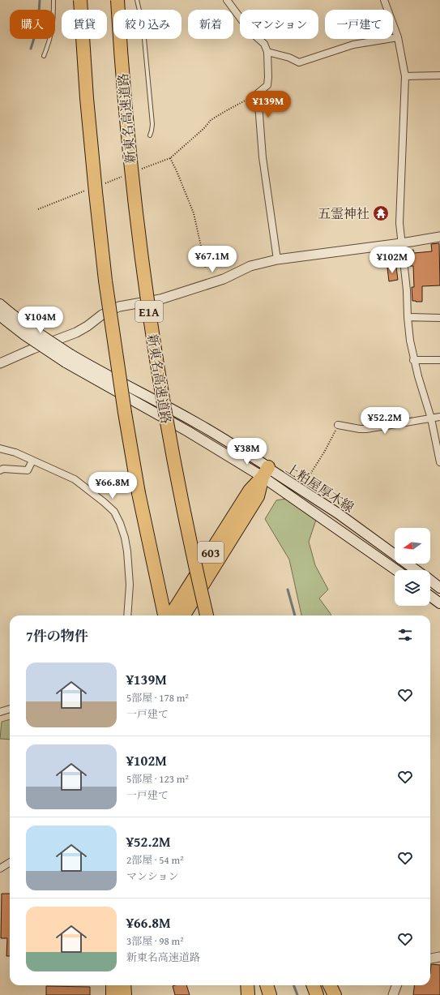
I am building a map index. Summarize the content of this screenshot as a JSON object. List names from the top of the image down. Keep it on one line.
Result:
{"streets":{"highway":["新東名高速道路","E1A","603"],"main road":["上粕屋厚木線"]},"crossings":[["上粕屋厚木線","603"]],"places":{"temple":["五霊神社"]},"north":"left","page":{"chip":["購入","賃貸","絞り込み","新着","マンション","一戸建て"],"price":["¥139M","¥67.1M","¥102M","¥104M","¥52.2M","¥38M","¥66.8M"],"heading":"7件の物件","list":[{"name":"¥139M","note":"5部屋 · 178 m² · 一戸建て"},{"name":"¥102M","note":"5部屋 · 123 m² · 一戸建て"},{"name":"¥52.2M","note":"2部屋 · 54 m² · マンション"},{"name":"¥66.8M","note":"3部屋 · 98 m² · 新東名高速道路"}]}}
